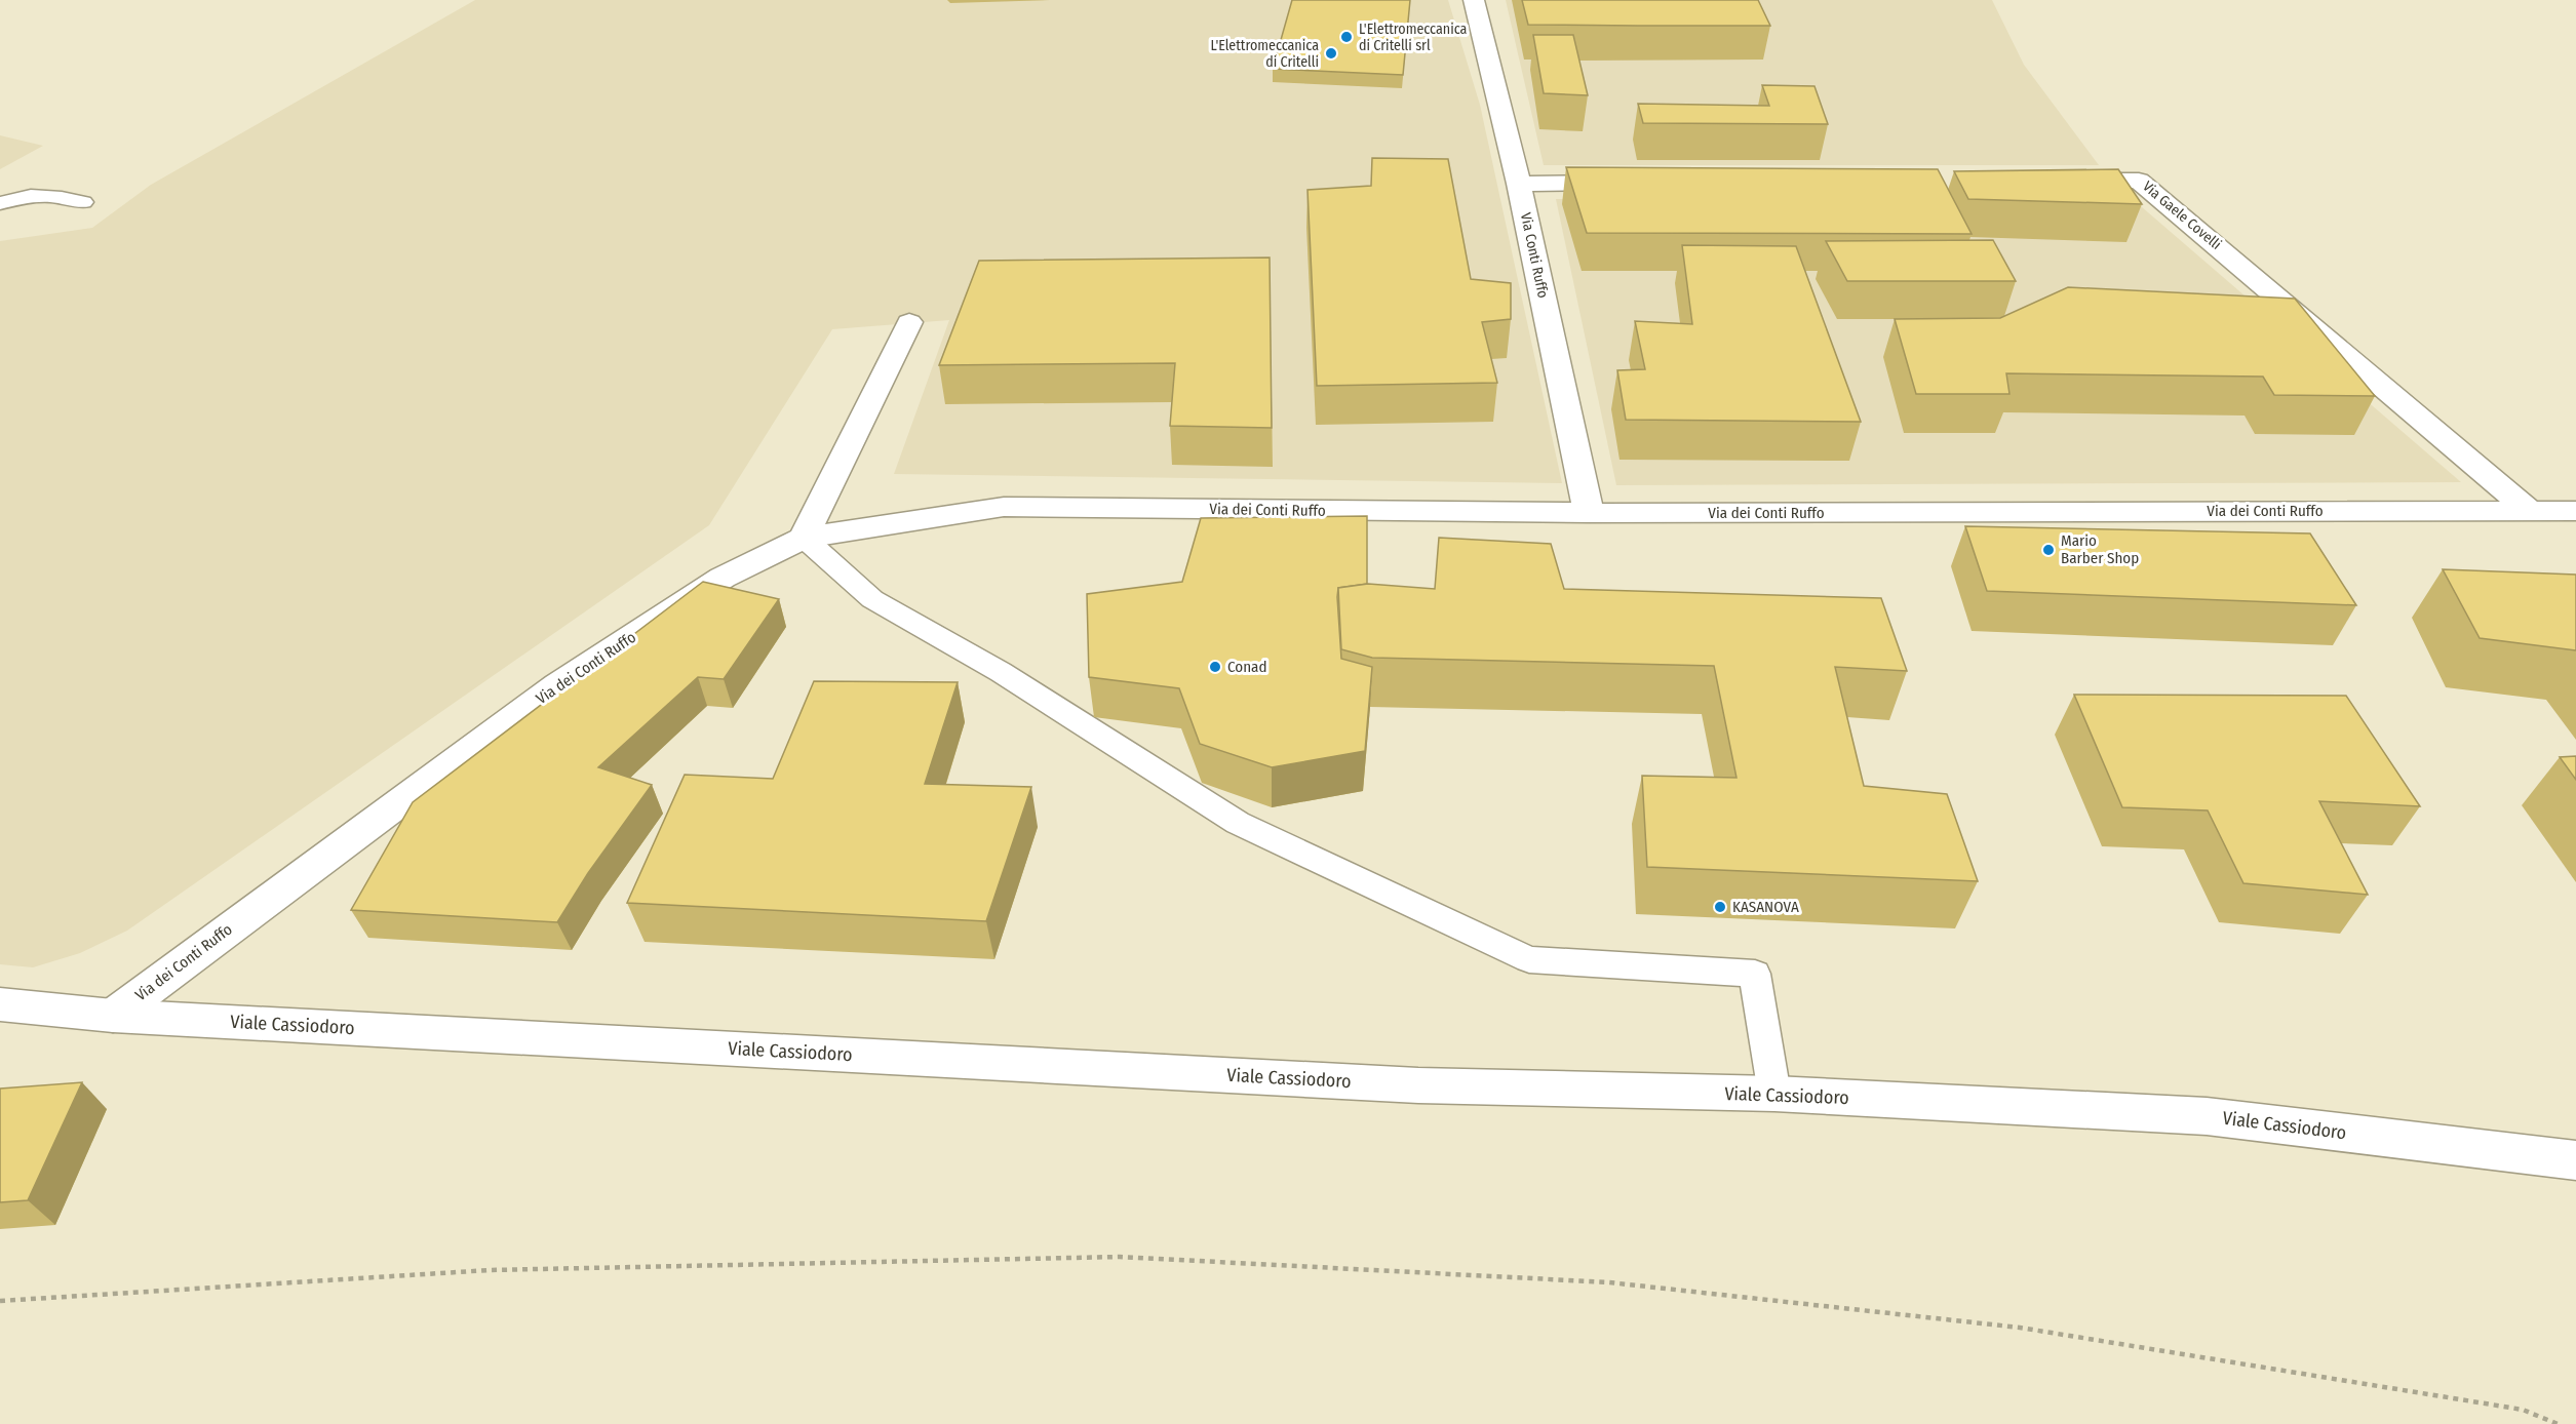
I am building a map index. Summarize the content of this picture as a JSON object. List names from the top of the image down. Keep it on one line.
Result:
{"streets":{"street":["Via Gaele Covelli","Via Conti Ruffo","Via dei Conti Ruffo","Viale Cassiodoro"]},"crossings":[["Via Gaele Covelli","Via dei Conti Ruffo"],["Via Conti Ruffo","Via dei Conti Ruffo"],["Via dei Conti Ruffo","Viale Cassiodoro"]],"places":["L'Elettromeccanica di Critelli srl","L'Elettromeccanica di Critelli","Mario Barber Shop","Conad","KASANOVA"]}
